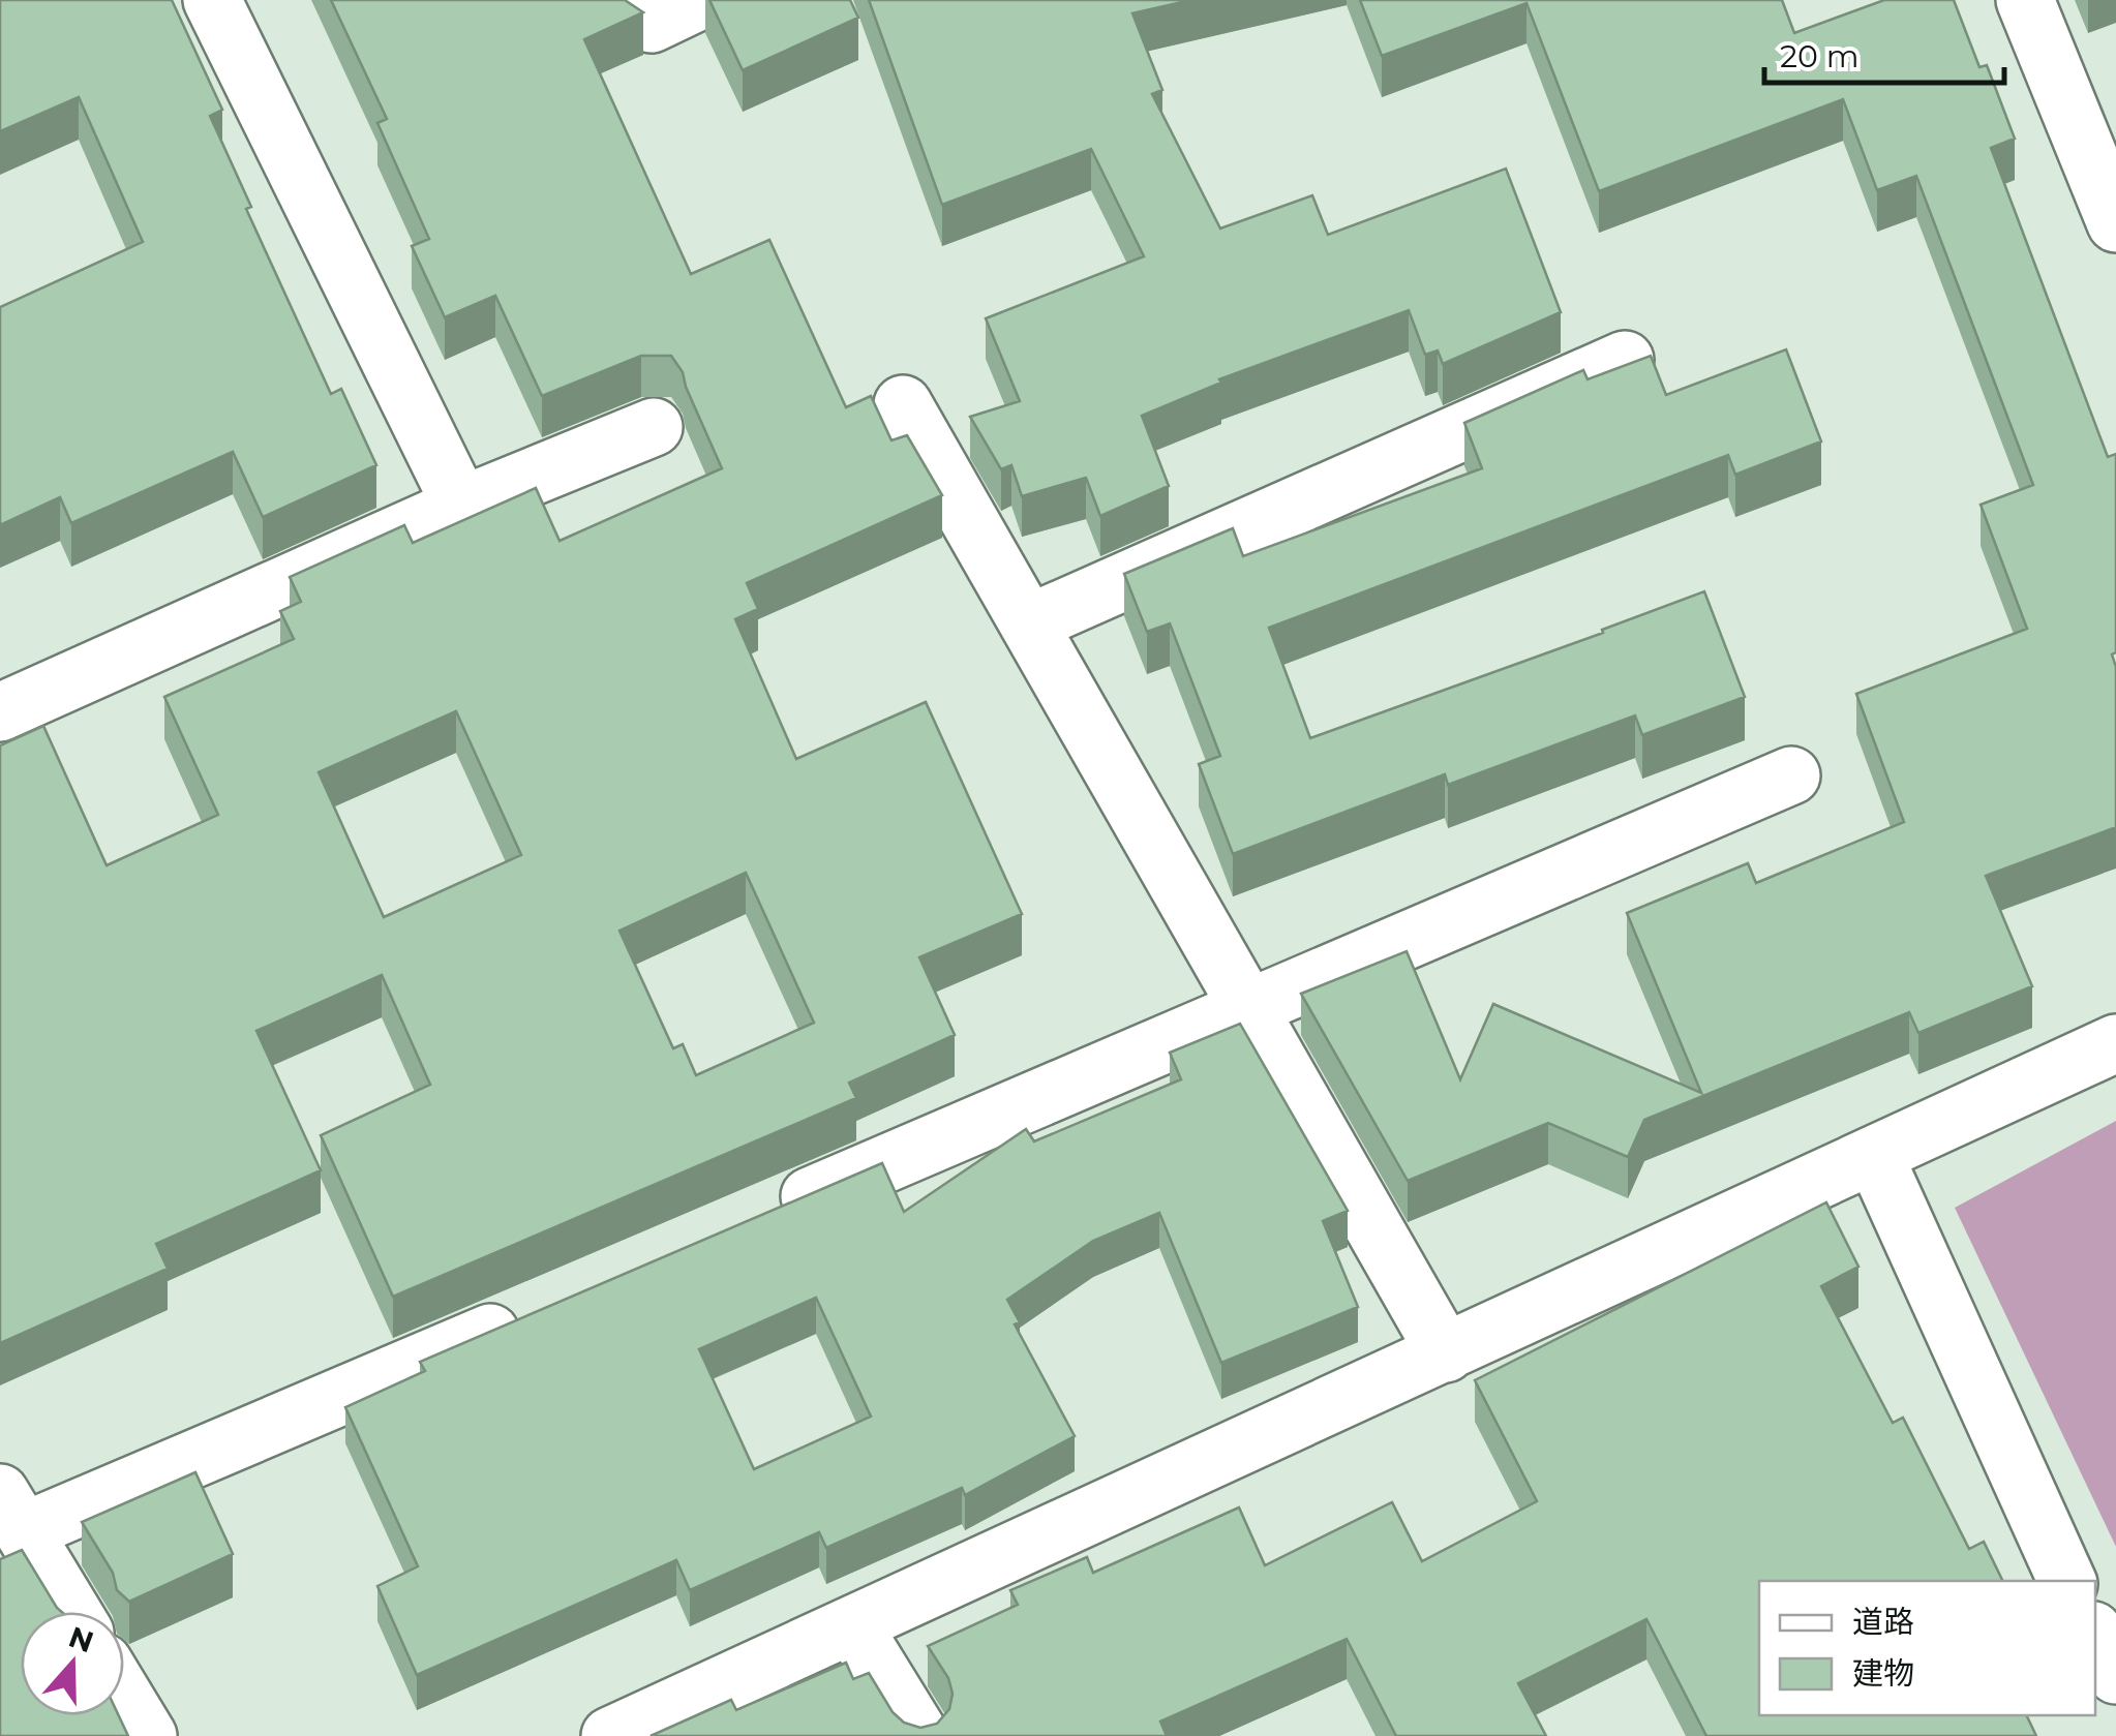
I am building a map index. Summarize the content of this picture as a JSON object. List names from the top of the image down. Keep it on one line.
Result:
{"legend":["道路","建物"],"scale_bar":"20 m","north":"top"}
